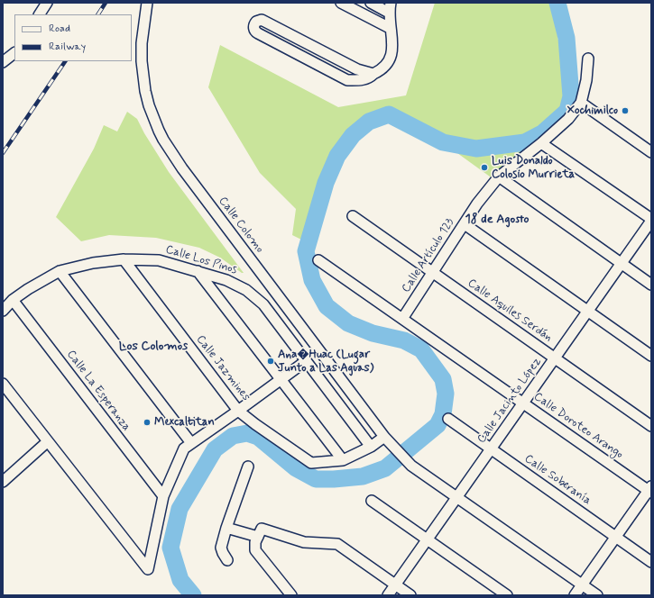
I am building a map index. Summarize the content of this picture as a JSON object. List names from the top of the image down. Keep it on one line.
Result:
{"streets":{"street":["Calle Colomo","Calle Artículo 123","Calle Los Pinos","Calle Aquiles Serdán","Calle Jazmines","Calle La Esperanza","Calle Jacinto López","Calle Doroteo Arango","Calle Soberanía"]},"crossings":[["Calle Colomo","Calle Jazmines"],["Calle Colomo","Calle Jacinto López"],["Calle Artículo 123","Calle Aquiles Serdán"],["Calle Artículo 123","Calle Doroteo Arango"],["Calle Los Pinos","Calle Jazmines"],["Calle Los Pinos","Calle La Esperanza"],["Calle Aquiles Serdán","Calle Jacinto López"],["Calle Jacinto López","Calle Doroteo Arango"],["Calle Jacinto López","Calle Soberanía"]],"districts":["18 de Agosto","Los Colomos"],"places":["Xochimilco","Luis Donaldo Colosio Murrieta","Ana�Huac (Lugar Junto a Las Aguas)","Mexcaltitan"],"legend":["Road","Railway"]}
